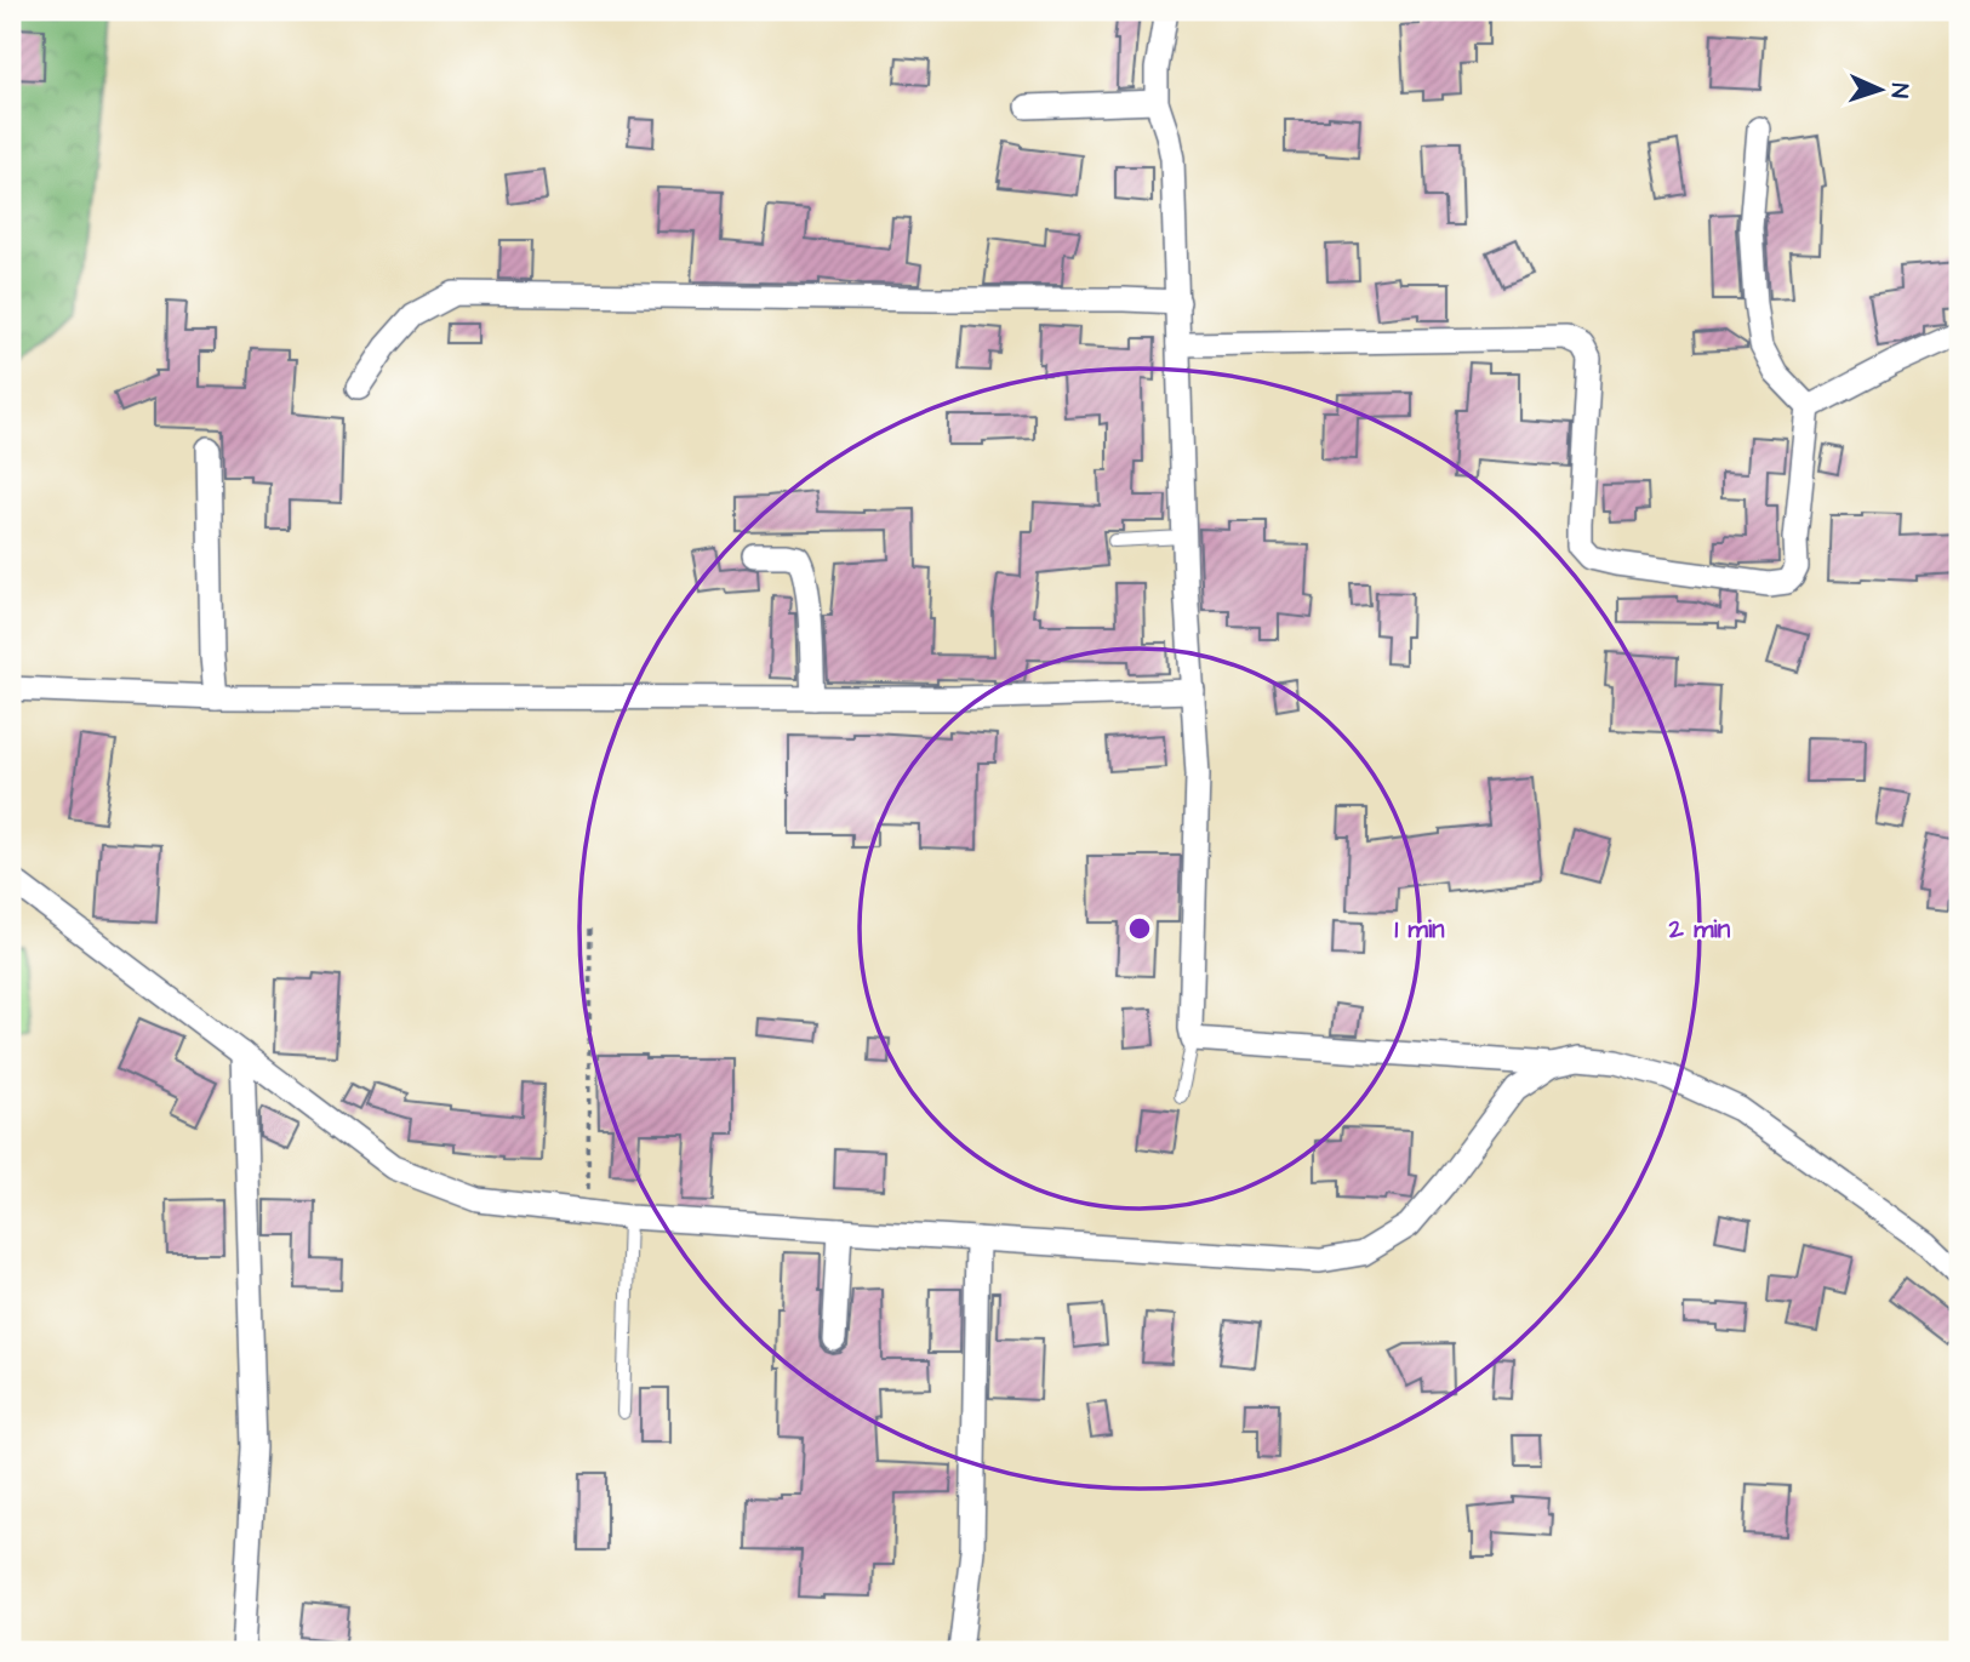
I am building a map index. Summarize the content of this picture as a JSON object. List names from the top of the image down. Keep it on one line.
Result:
{"north":"right","rings":["1 min","2 min"]}
